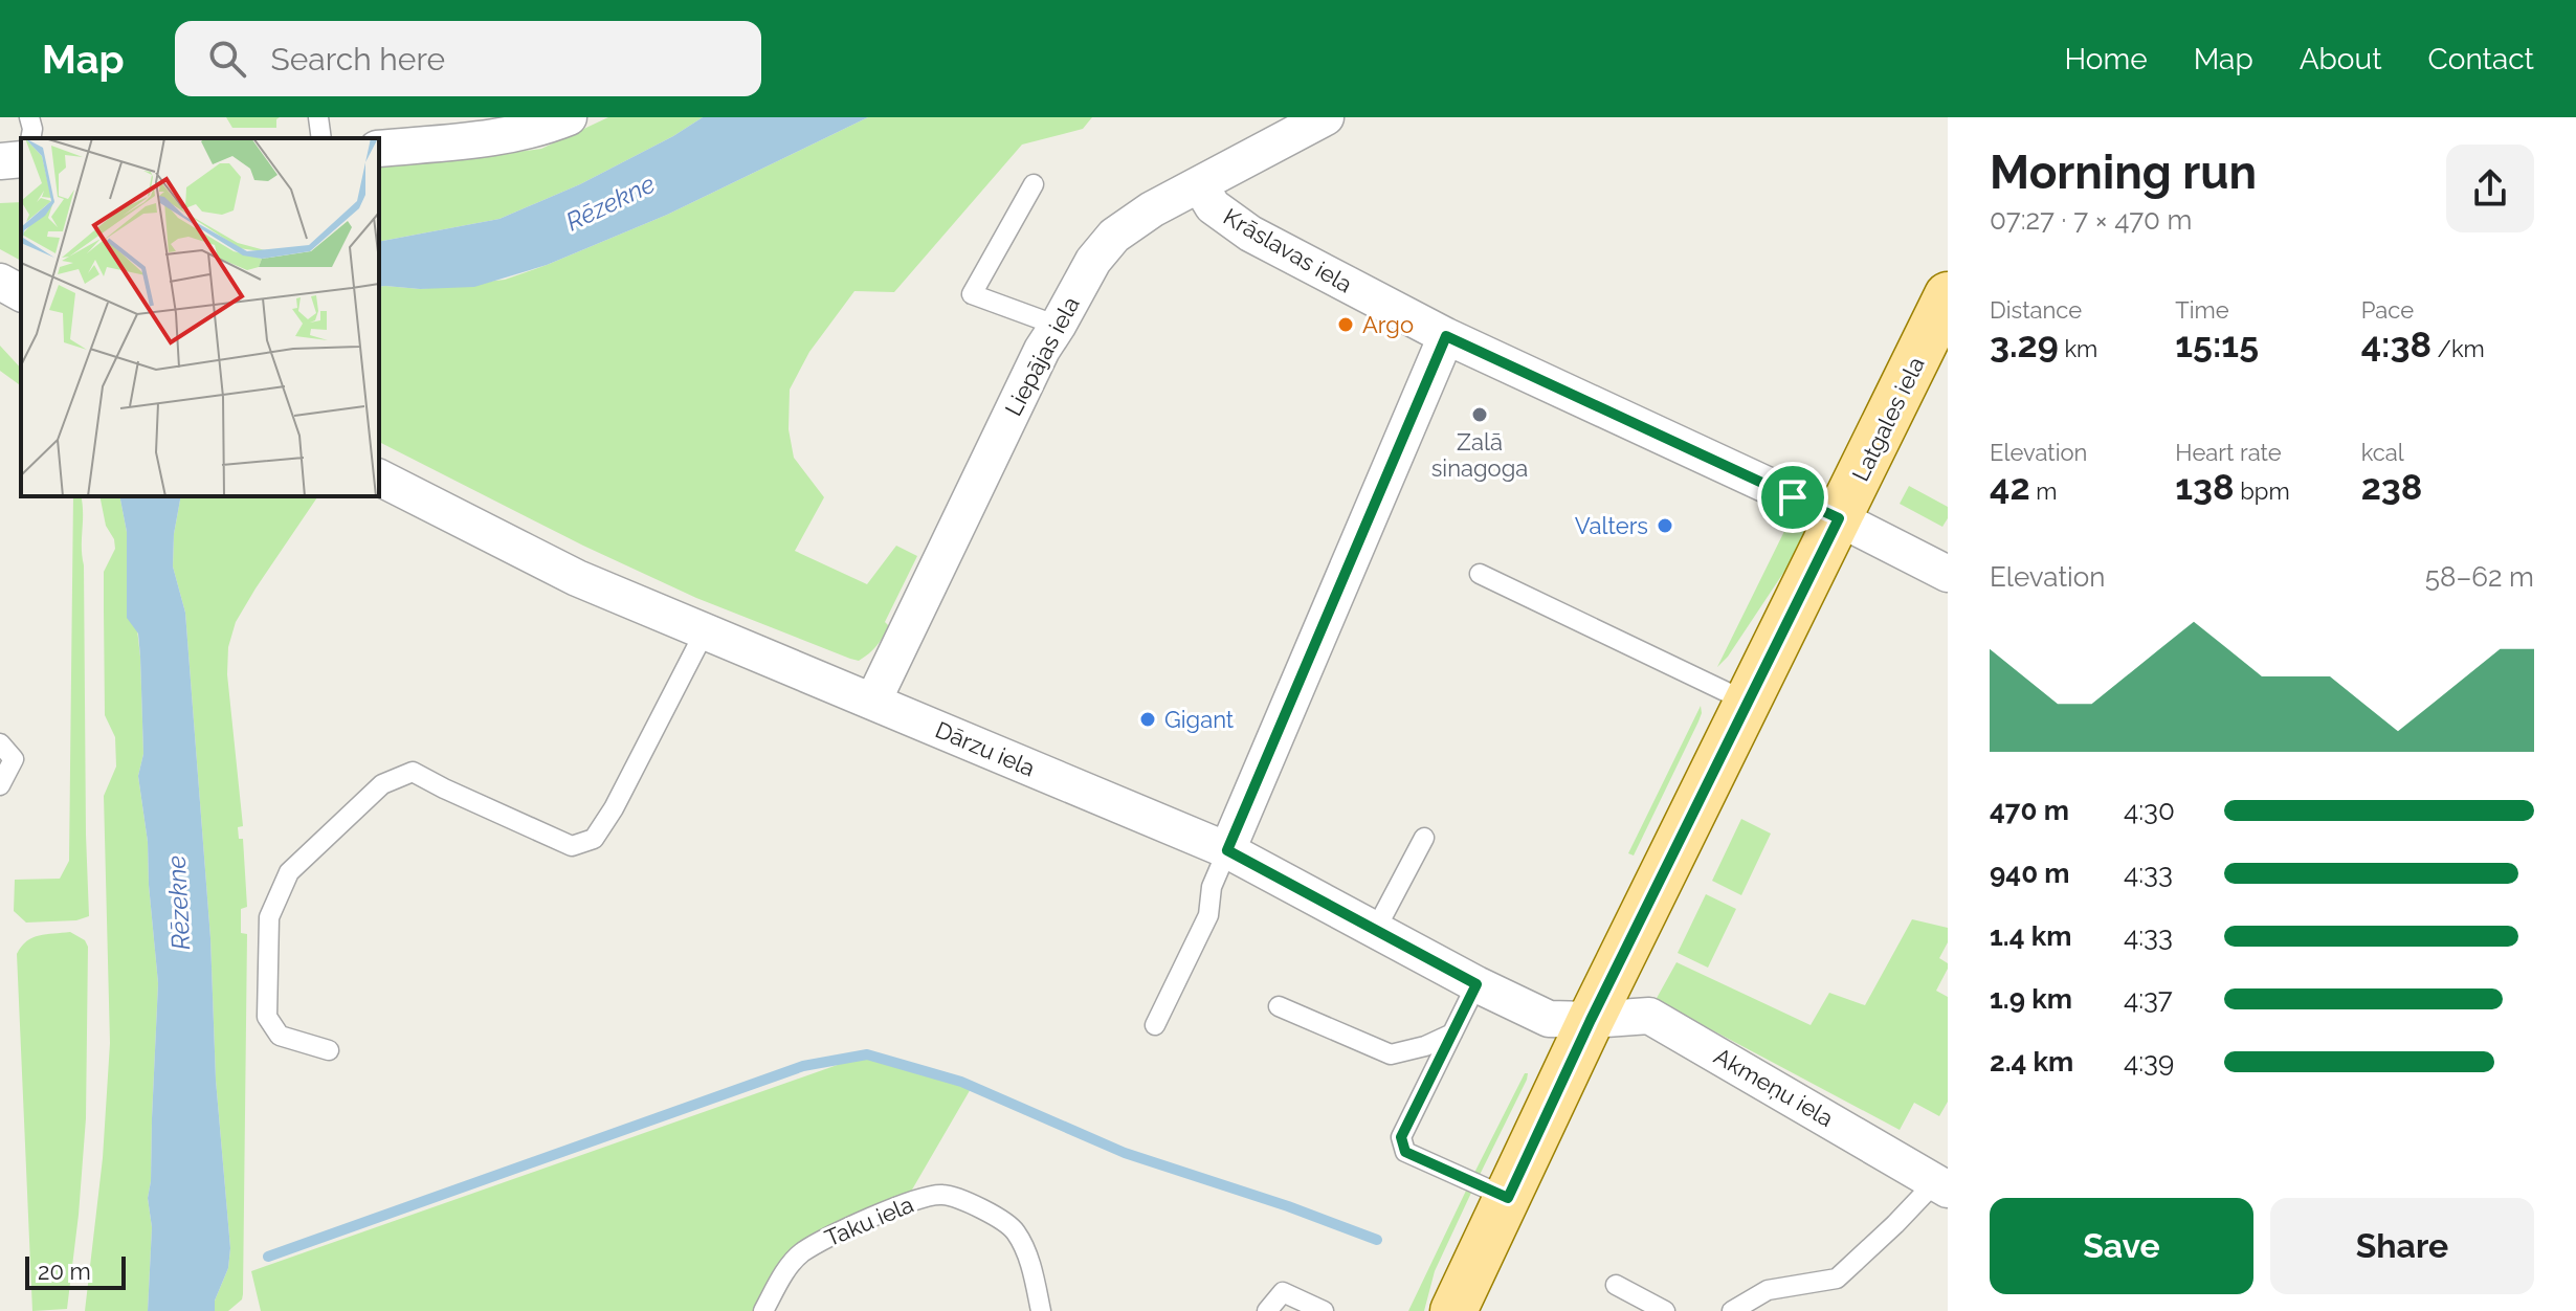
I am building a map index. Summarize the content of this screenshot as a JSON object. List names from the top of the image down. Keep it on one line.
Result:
{"streets":{"main road":["Latgales iela"],"street":["Krāslavas iela","Liepājas iela","Dārzu iela","Akmeņu iela"],"lane":["Taku iela"]},"crossings":[["Krāslavas iela","Liepājas iela"],["Krāslavas iela","Latgales iela"],["Liepājas iela","Dārzu iela"],["Latgales iela","Dārzu iela"],["Latgales iela","Akmeņu iela"],["Dārzu iela","Akmeņu iela"]],"water":["Rēzekne"],"places":["Argo","Zalā sinagoga","Valters","Gigant"],"scale_bar":"20 m","page":{"header":"Map","search":"Search here","nav":["Home","Map","About","Contact"],"heading":["Morning run","07:27 · 7 × 470 m"],"stats":[["Distance","3.29 km"],["Time","15:15"],["Pace","4:38 /km"],["Elevation","42 m"],["Heart rate","138 bpm"],["kcal","238"]],"chart":["Elevation","58–62 m"],"list":[{"name":"470 m","note":"4:30"},{"name":"940 m","note":"4:33"},{"name":"1.4 km","note":"4:33"},{"name":"1.9 km","note":"4:37"},{"name":"2.4 km","note":"4:39"}],"buttons":["Save","Share"],"scale":"20 m"}}
